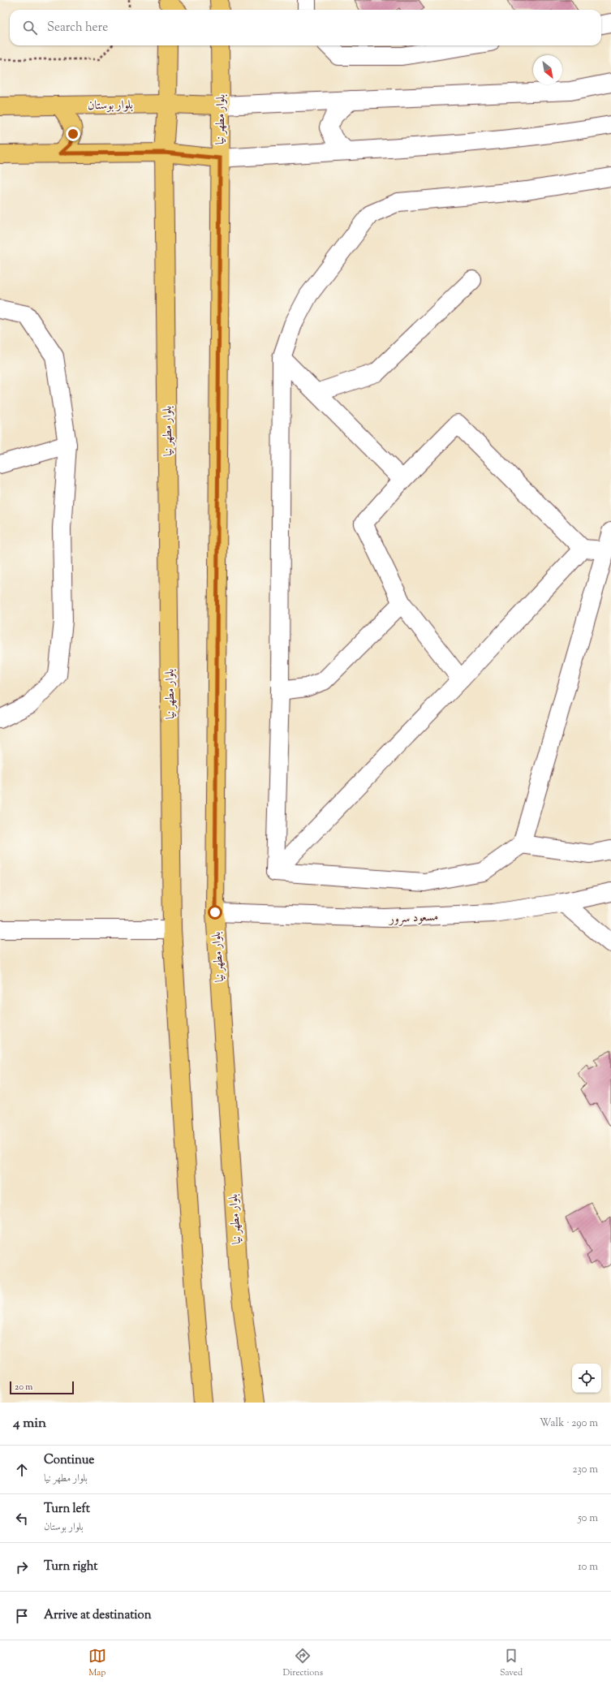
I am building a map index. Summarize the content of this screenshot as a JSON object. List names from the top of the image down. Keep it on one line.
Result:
{"streets":{"main road":["بلوار بوستان","بلوار مطهر نیا"],"street":["مسعود سرور"]},"crossings":[["بلوار بوستان","بلوار مطهر نیا"],["بلوار مطهر نیا","مسعود سرور"]],"scale_bar":"20 m","north":"bottom right","page":{"search":"Search here","scale":"20 m","heading":["4 min","Walk · 290 m"],"list":[["Continue","بلوار مطهر نیا","230 m"],["Turn left","بلوار بوستان","50 m"],["Turn right","10 m"],"Arrive at destination"],"nav":["Map","Directions","Saved"]}}
